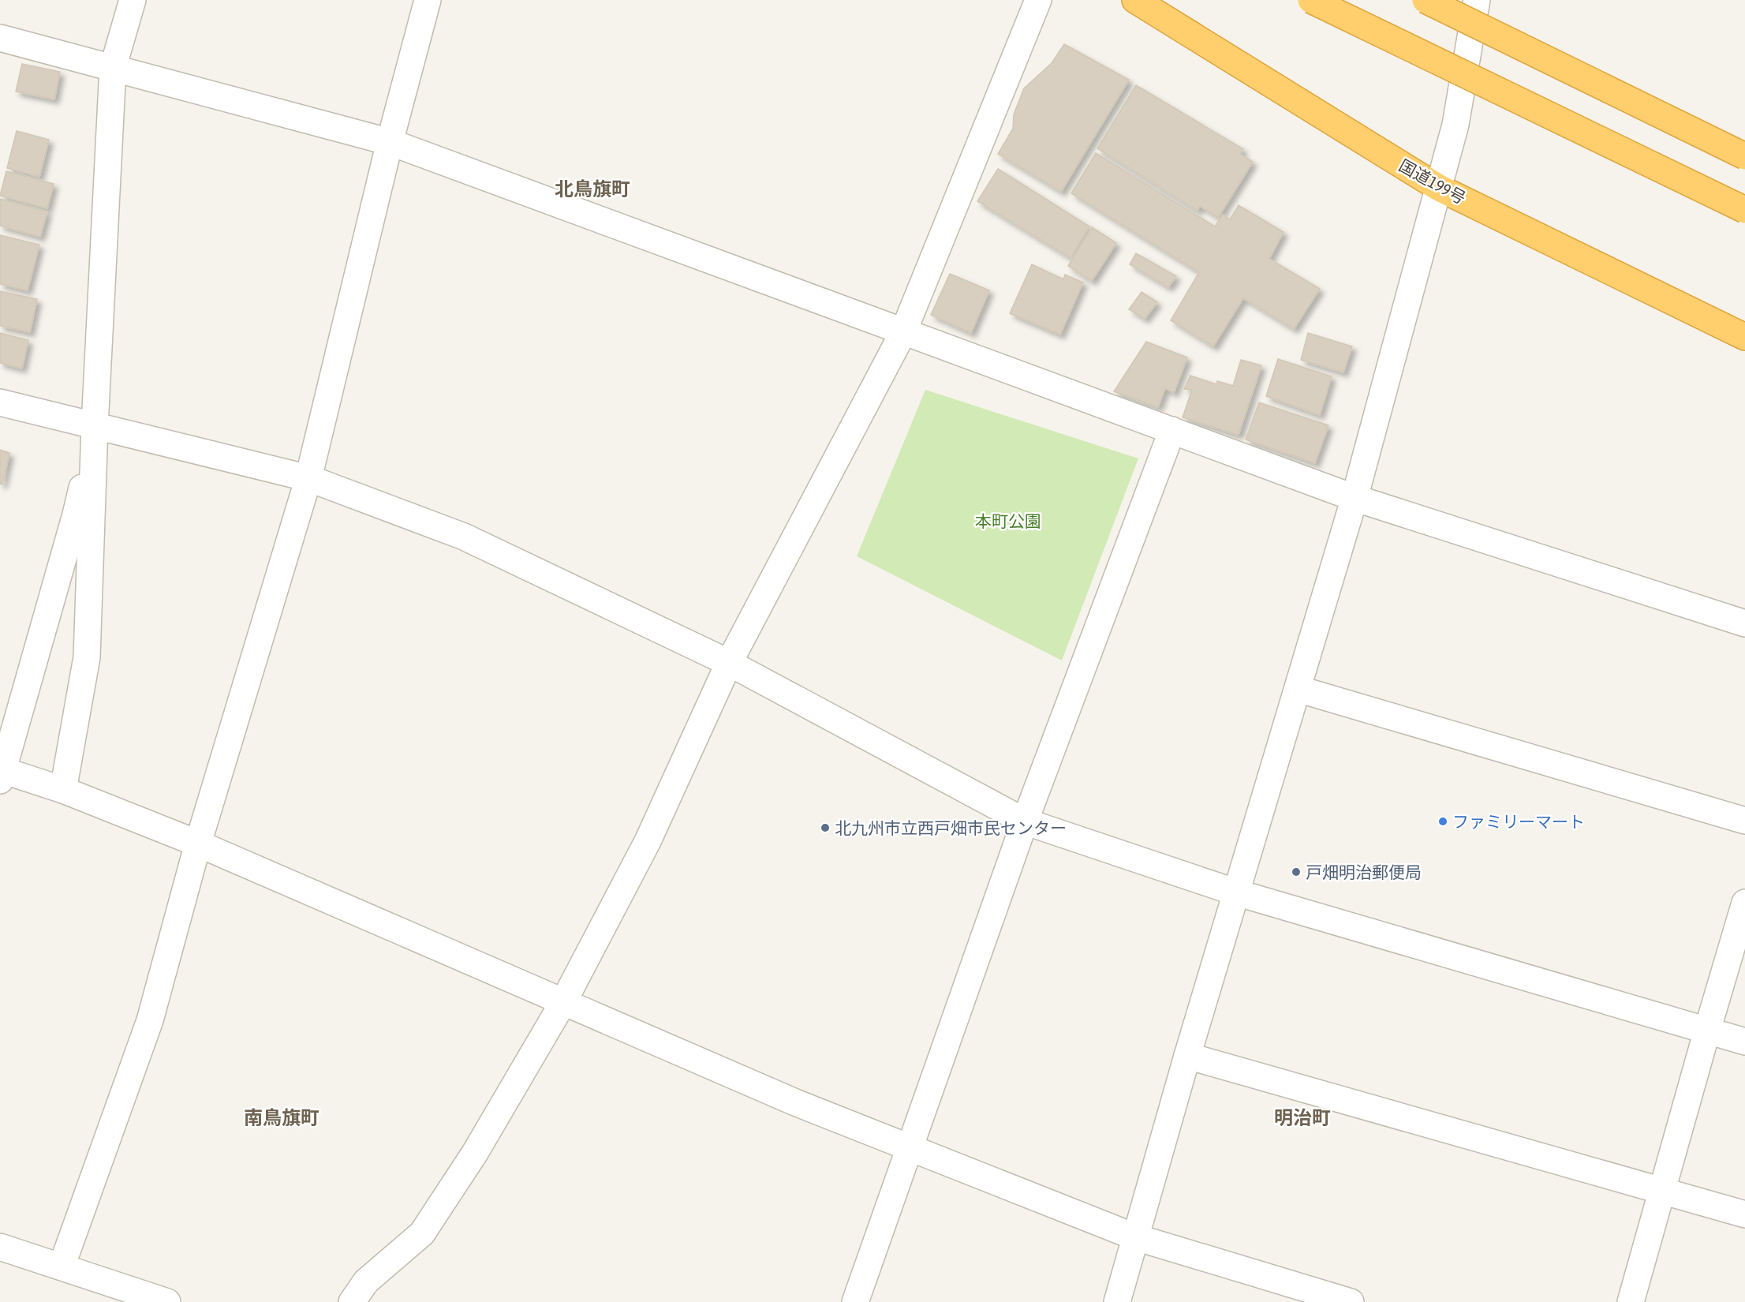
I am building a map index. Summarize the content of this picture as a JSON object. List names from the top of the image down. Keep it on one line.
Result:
{"streets":{"highway":["国道199号"]},"districts":["北鳥旗町","南鳥旗町","明治町"],"parks":["本町公園"],"places":["ファミリーマート","北九州市立西戸畑市民センター","戸畑明治郵便局"]}
